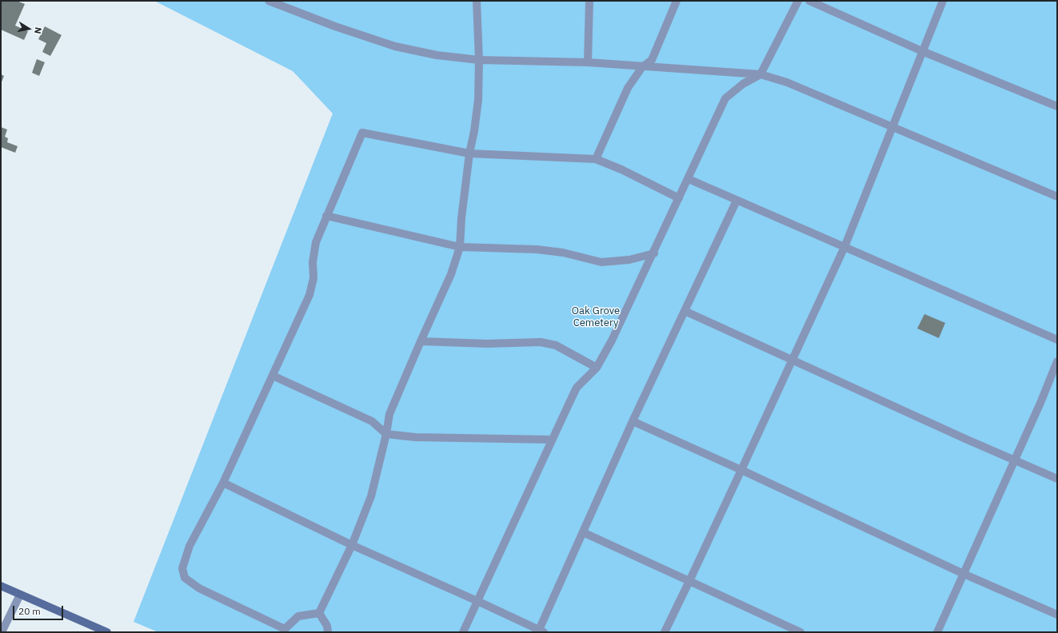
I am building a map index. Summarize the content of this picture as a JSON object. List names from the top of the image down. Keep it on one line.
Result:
{"parks":["Oak Grove Cemetery"],"scale_bar":"20 m","north":"right"}
